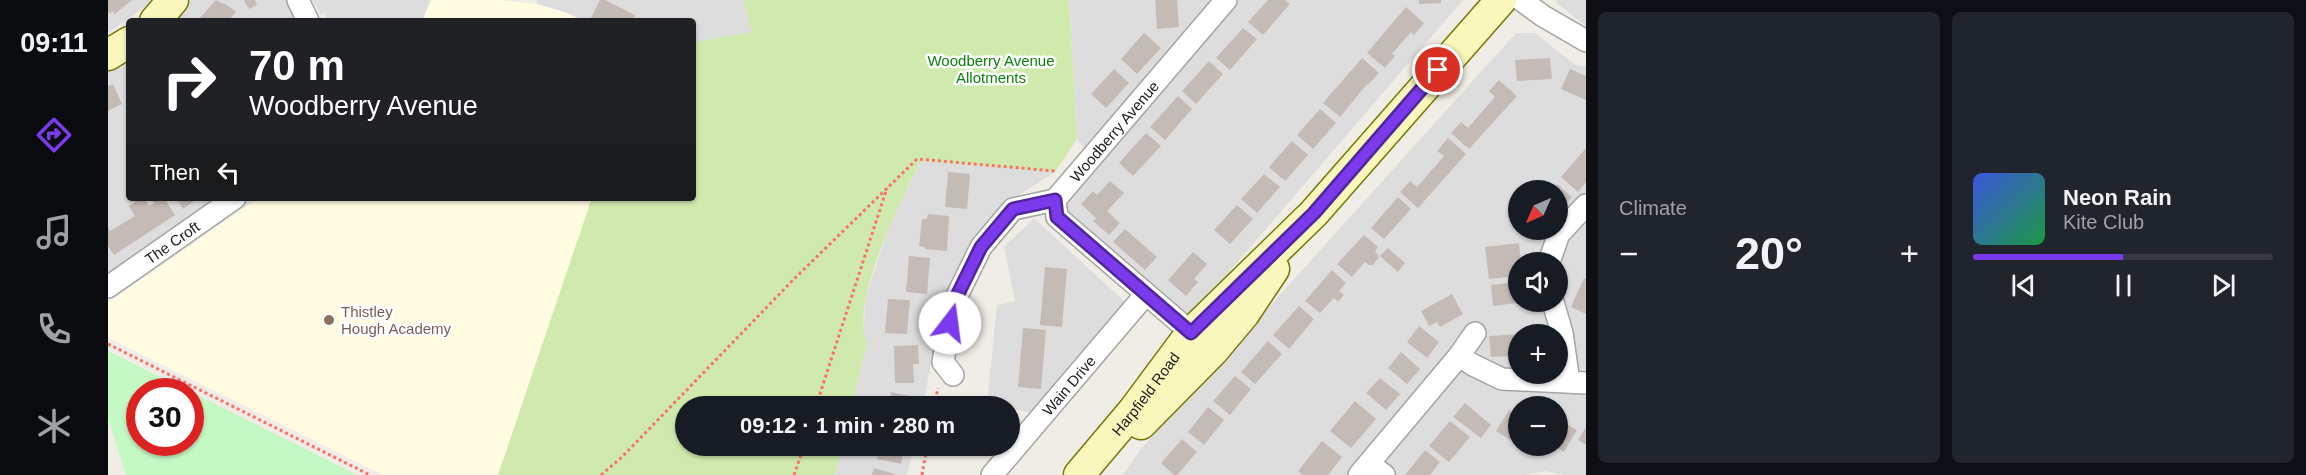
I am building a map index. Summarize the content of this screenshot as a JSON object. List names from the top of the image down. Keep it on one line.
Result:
{"streets":{"street":["Woodberry Avenue","The Croft","Wain Drive","Harpfield Road"]},"parks":["Woodberry Avenue Allotments"],"places":["Thistley Hough Academy"],"north":"bottom left","page":{"tabs":"09:11","tile":"Climate","turn":["70 m","Woodberry Avenue"],"then":"Then","song":["Neon Rain","Kite Club"],"map_buttons":["+","−"],"heat":["−","20°","+"],"limit":"30","trip":"09:12 · 1 min · 280 m"}}
